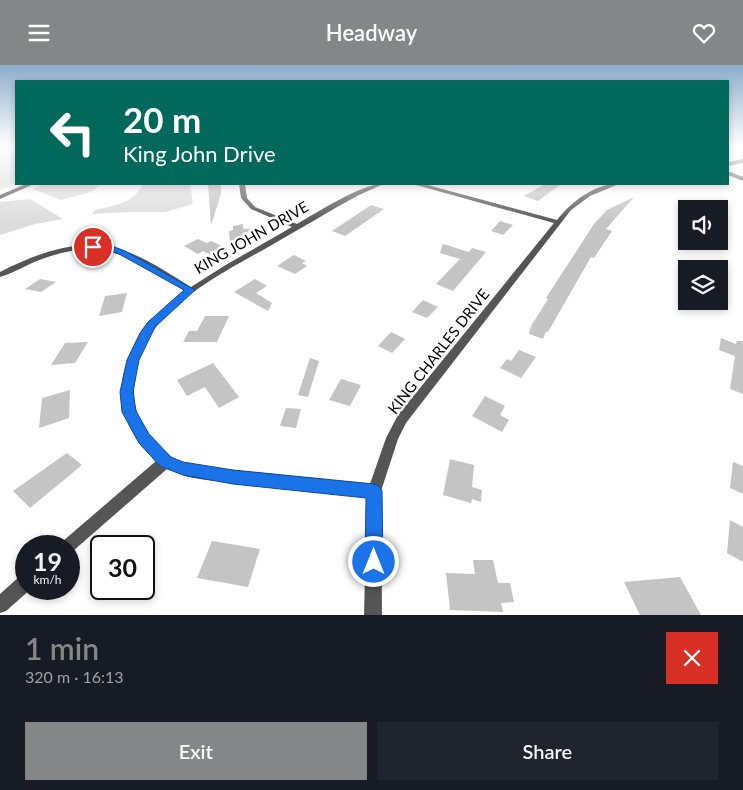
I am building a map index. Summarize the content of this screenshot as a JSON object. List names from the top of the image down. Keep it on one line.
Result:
{"streets":{"street":["KING JOHN DRIVE","KING CHARLES DRIVE"]},"crossings":[["KING JOHN DRIVE","KING CHARLES DRIVE"]],"page":{"header":"Headway","turn":["20 m","King John Drive"],"speed":"19 km/h","limit":"30","heading":["1 min","320 m · 16:13"],"buttons":["Exit","Share"]}}
